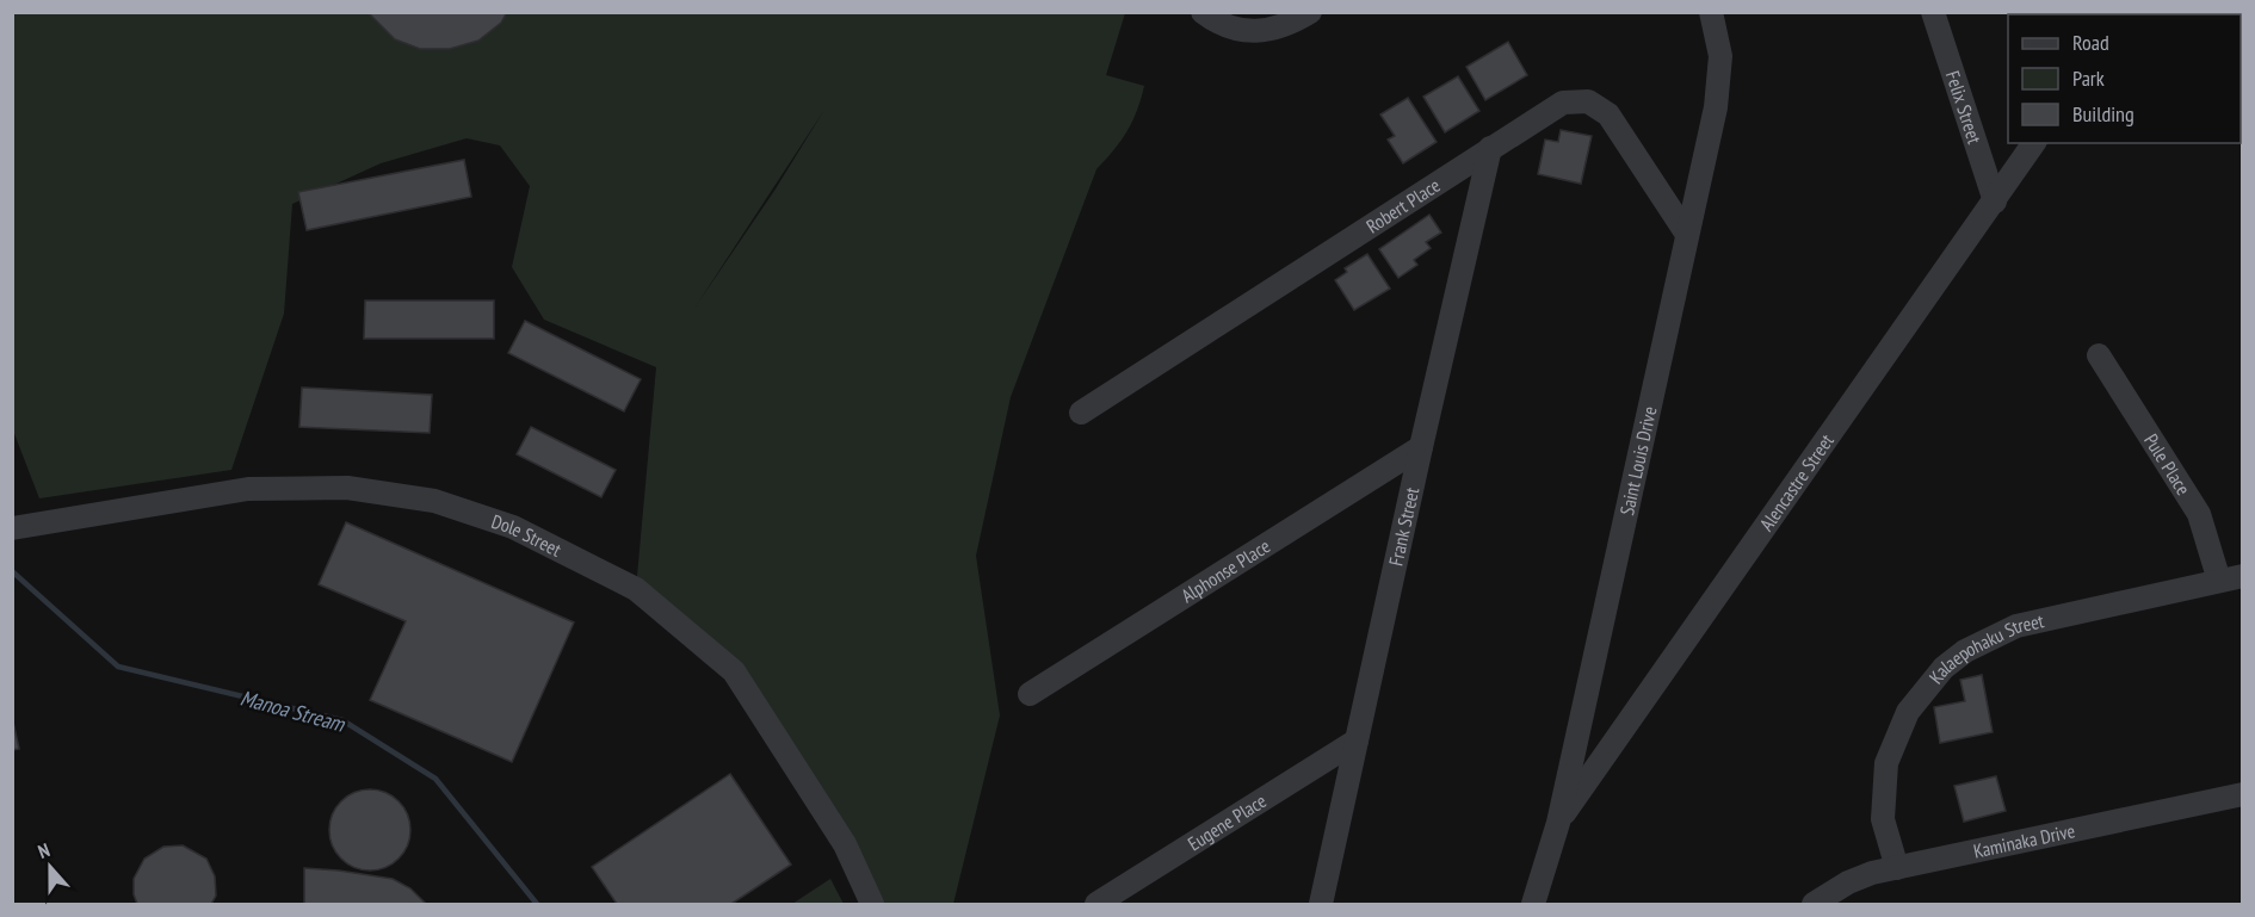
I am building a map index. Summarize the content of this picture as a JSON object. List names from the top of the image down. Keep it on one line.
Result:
{"streets":{"street":["Felix Street","Robert Place","Saint Louis Drive","Pule Place","Alencastre Street","Frank Street","Dole Street","Alphonse Place","Kalaepohaku Street","Eugene Place","Kaminaka Drive"]},"crossings":[["Felix Street","Alencastre Street"],["Robert Place","Saint Louis Drive"],["Robert Place","Frank Street"],["Saint Louis Drive","Alencastre Street"],["Pule Place","Kalaepohaku Street"],["Frank Street","Alphonse Place"],["Frank Street","Eugene Place"],["Kalaepohaku Street","Kaminaka Drive"]],"water":["Manoa Stream"],"legend":["Road","Park","Building"],"north":"top"}
